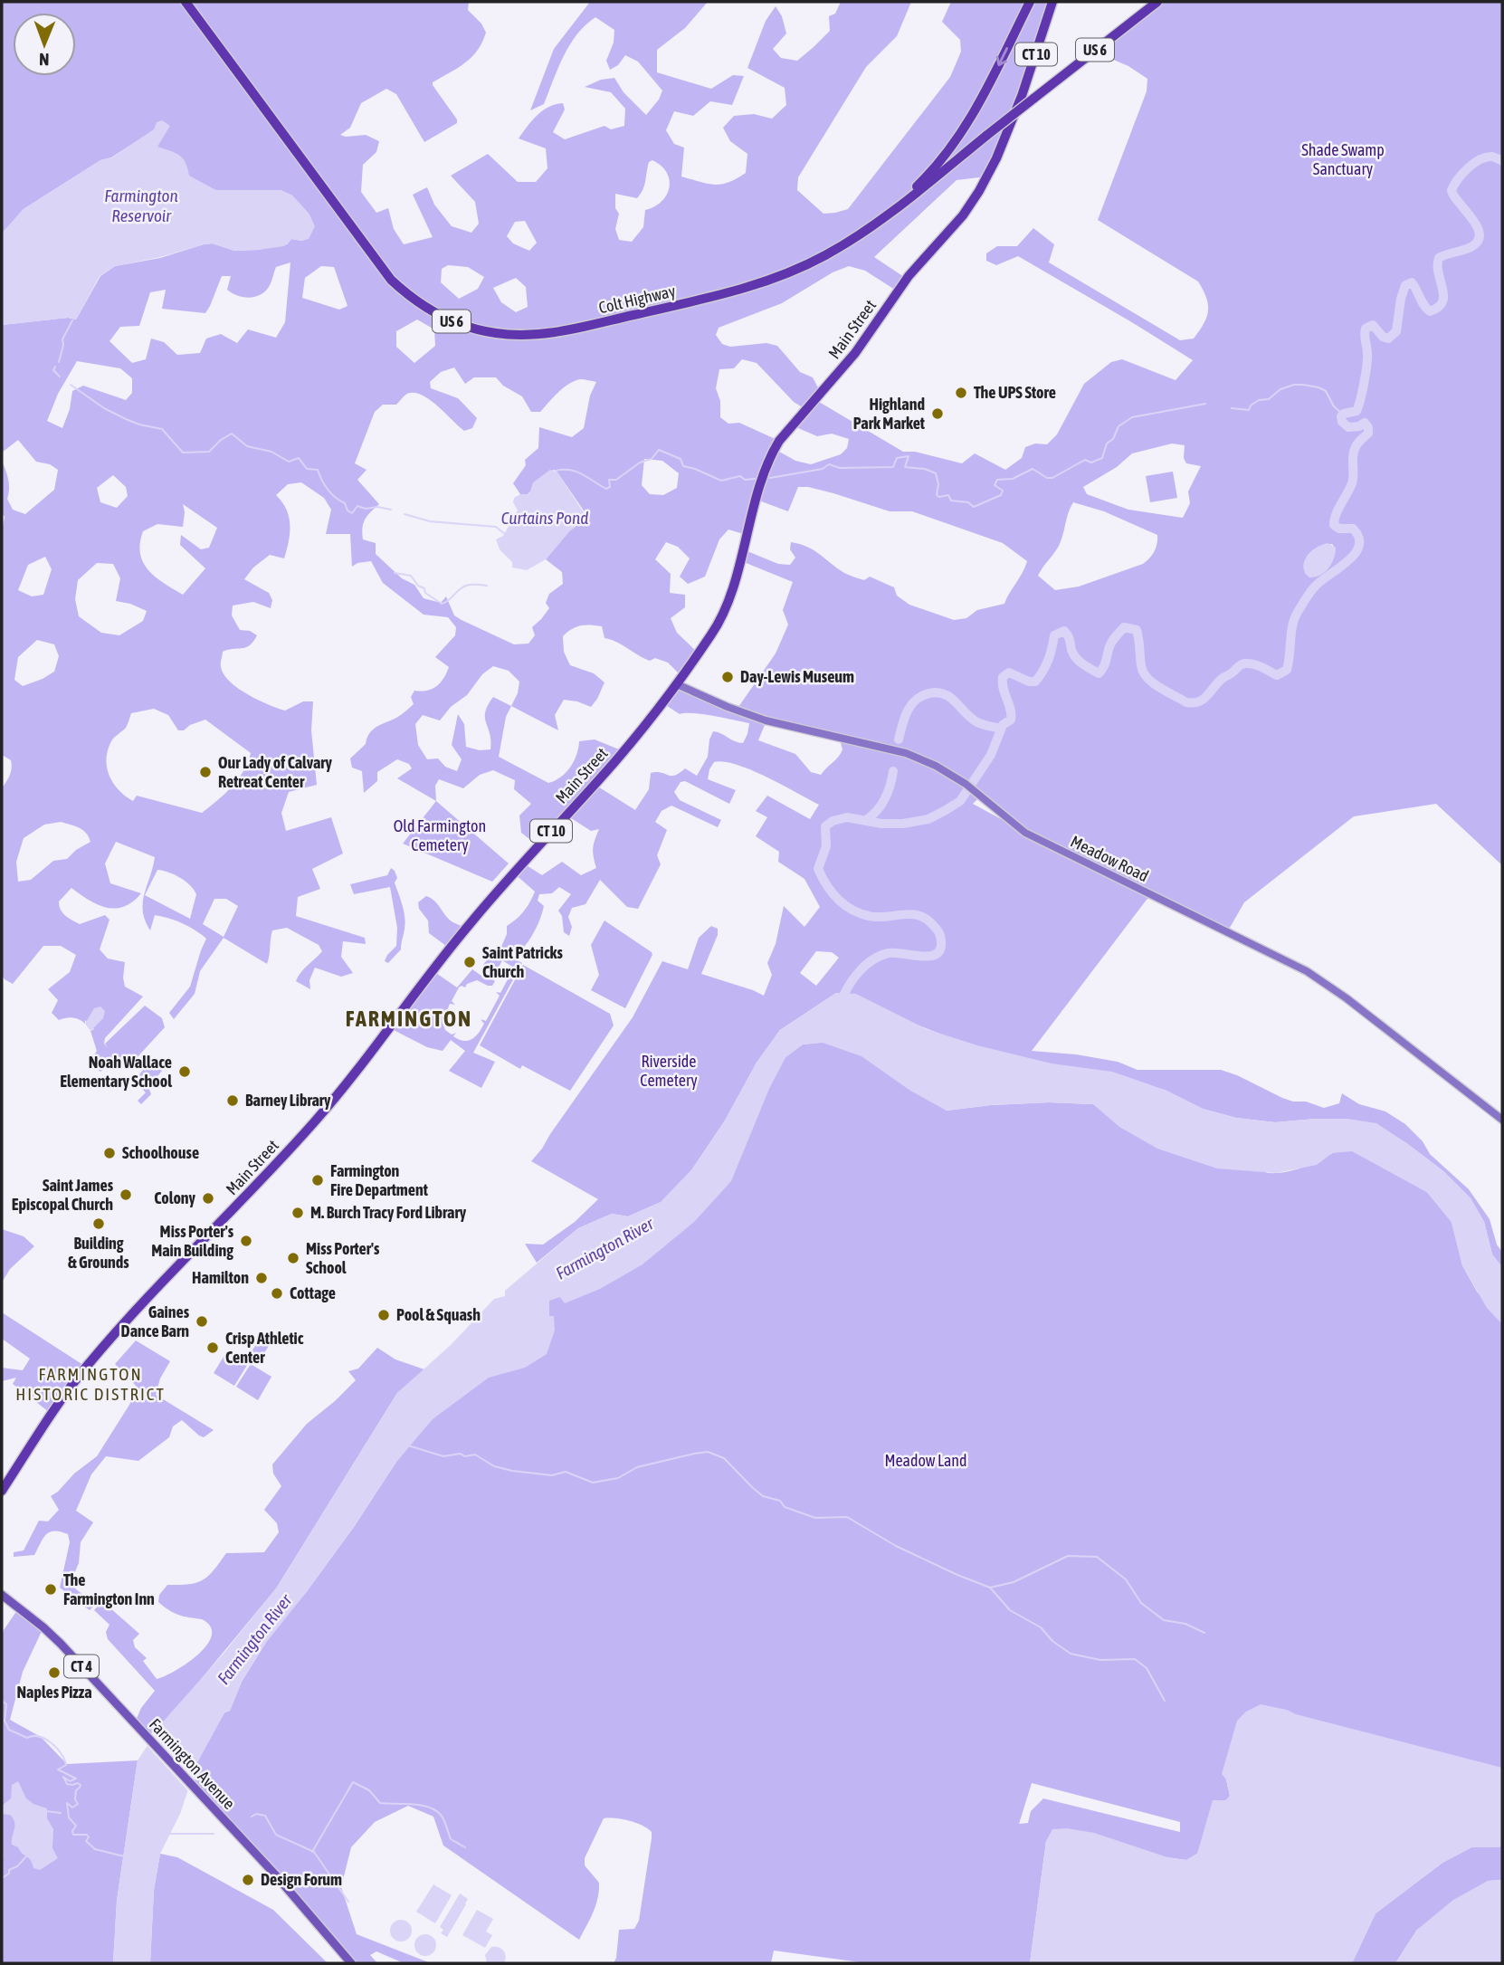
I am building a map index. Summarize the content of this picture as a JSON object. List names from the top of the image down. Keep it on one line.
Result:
{"streets":{"highway":["US 6","CT 10","Colt Highway","Main Street"],"main road":["CT 4","Farmington Avenue"],"street":["Meadow Road"]},"crossings":[["Main Street","Meadow Road"]],"districts":["FARMINGTON","FARMINGTON HISTORIC DISTRICT"],"water":["Farmington Reservoir","Curtains Pond","Farmington River"],"parks":["Shade Swamp Sanctuary","Old Farmington Cemetery","Riverside Cemetery","Meadow Land"],"places":["The UPS Store","Highland Park Market","Day-Lewis Museum","Our Lady of Calvary Retreat Center","Saint Patricks Church","Noah Wallace Elementary School","Barney Library","Schoolhouse","Farmington Fire Department","Saint James Episcopal Church","Colony","M. Burch Tracy Ford Library","Building & Grounds","Miss Porter's Main Building","Miss Porter's School","Hamilton","Cottage","Pool & Squash","Gaines Dance Barn","Crisp Athletic Center","The Farmington Inn","Naples Pizza","Design Forum"],"north":"bottom"}
